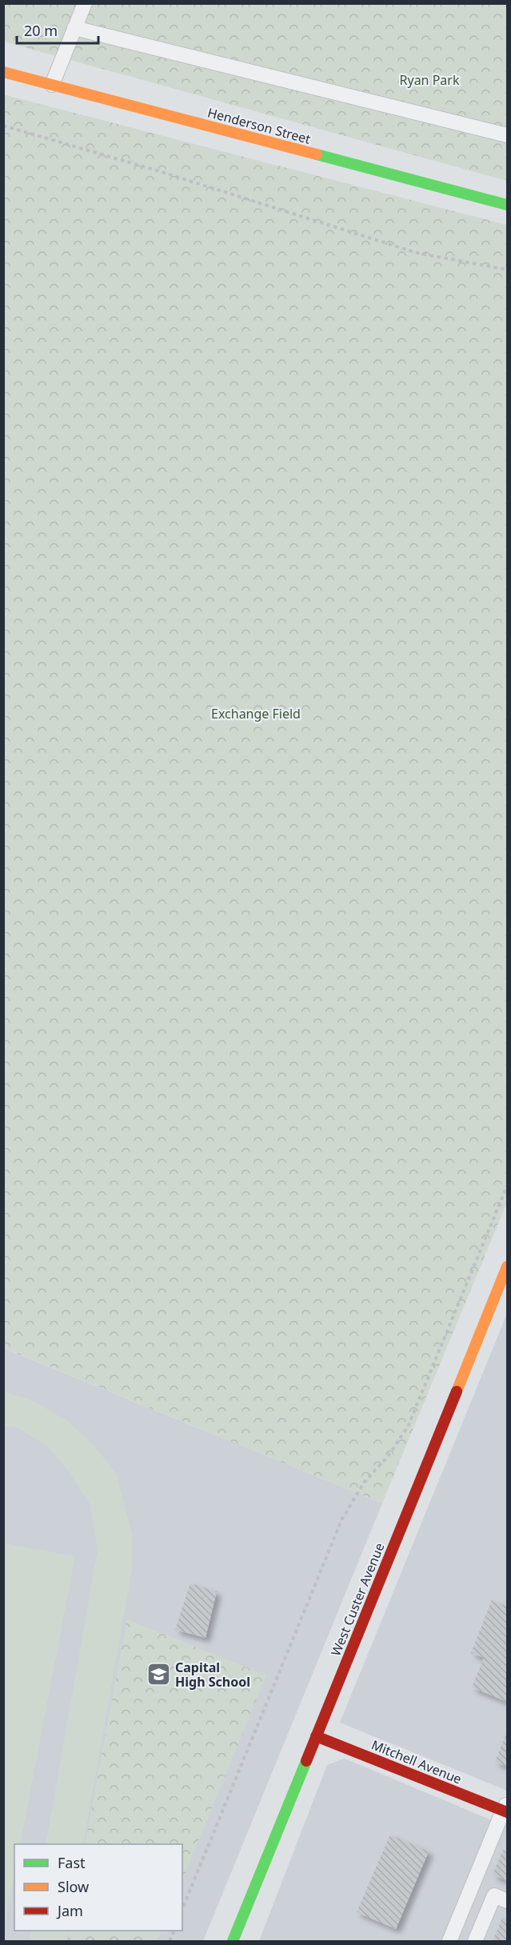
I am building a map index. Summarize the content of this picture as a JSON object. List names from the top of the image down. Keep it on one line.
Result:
{"streets":{"main road":["Henderson Street","West Custer Avenue","Mitchell Avenue"]},"crossings":[["West Custer Avenue","Mitchell Avenue"]],"parks":["Ryan Park","Exchange Field"],"places":{"school or university":["Capital High School"]},"legend":["Fast","Slow","Jam"],"scale_bar":"20 m"}
